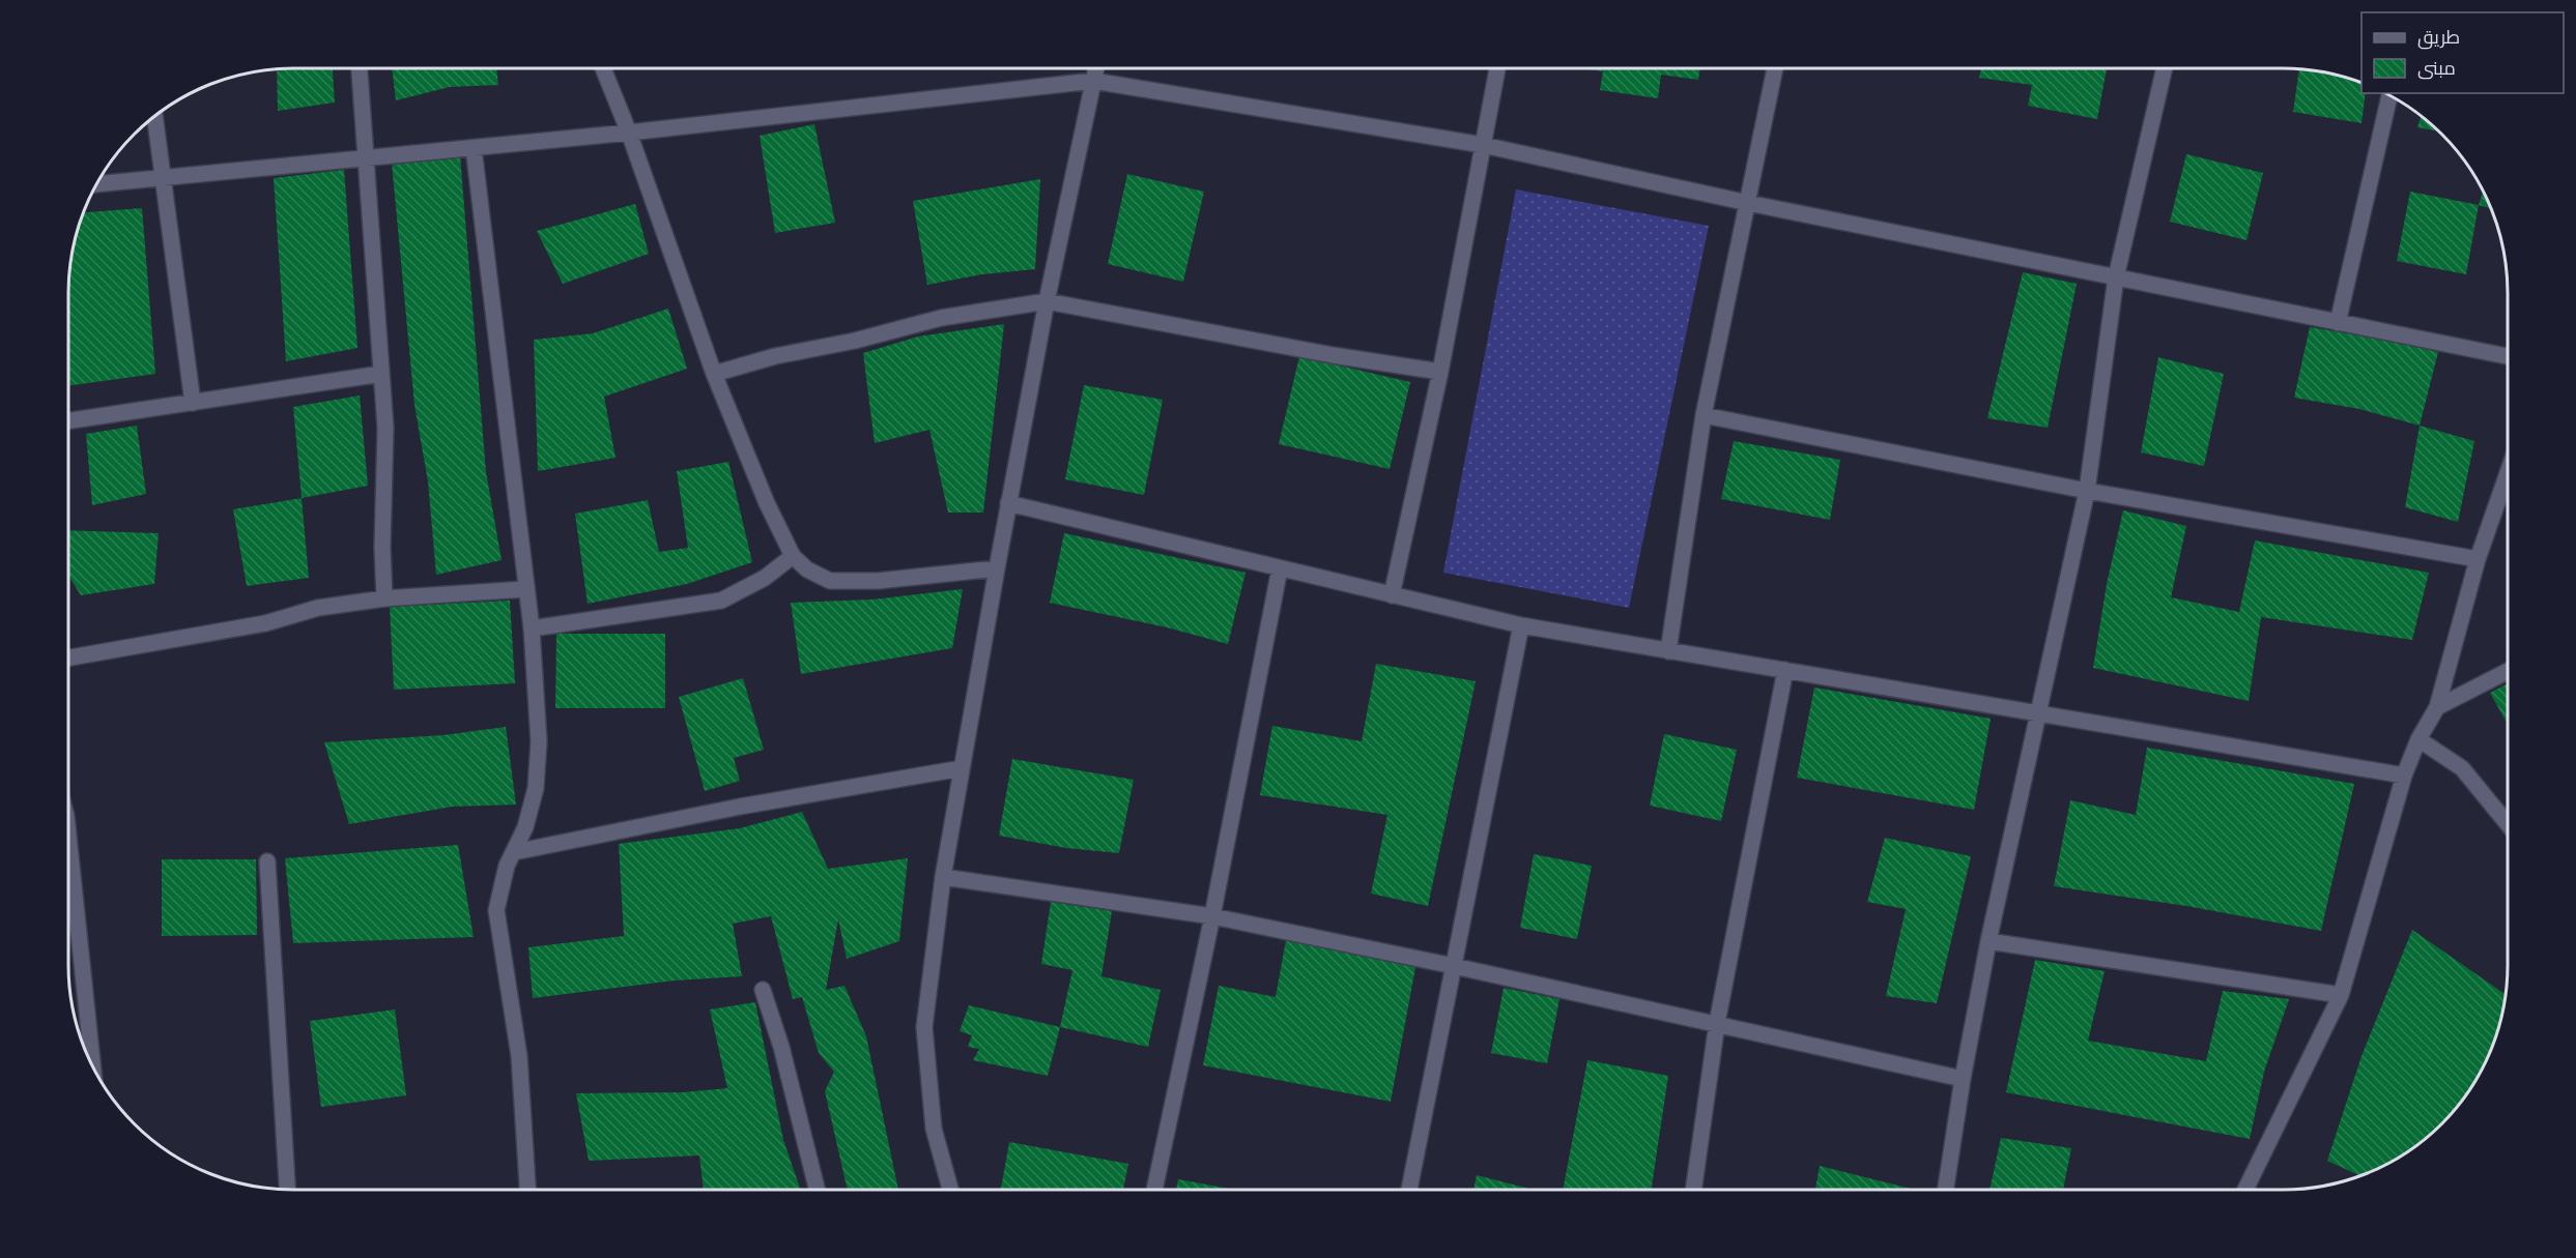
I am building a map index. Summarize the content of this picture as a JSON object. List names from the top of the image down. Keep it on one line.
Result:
{"legend":["طريق","مبنى"]}
